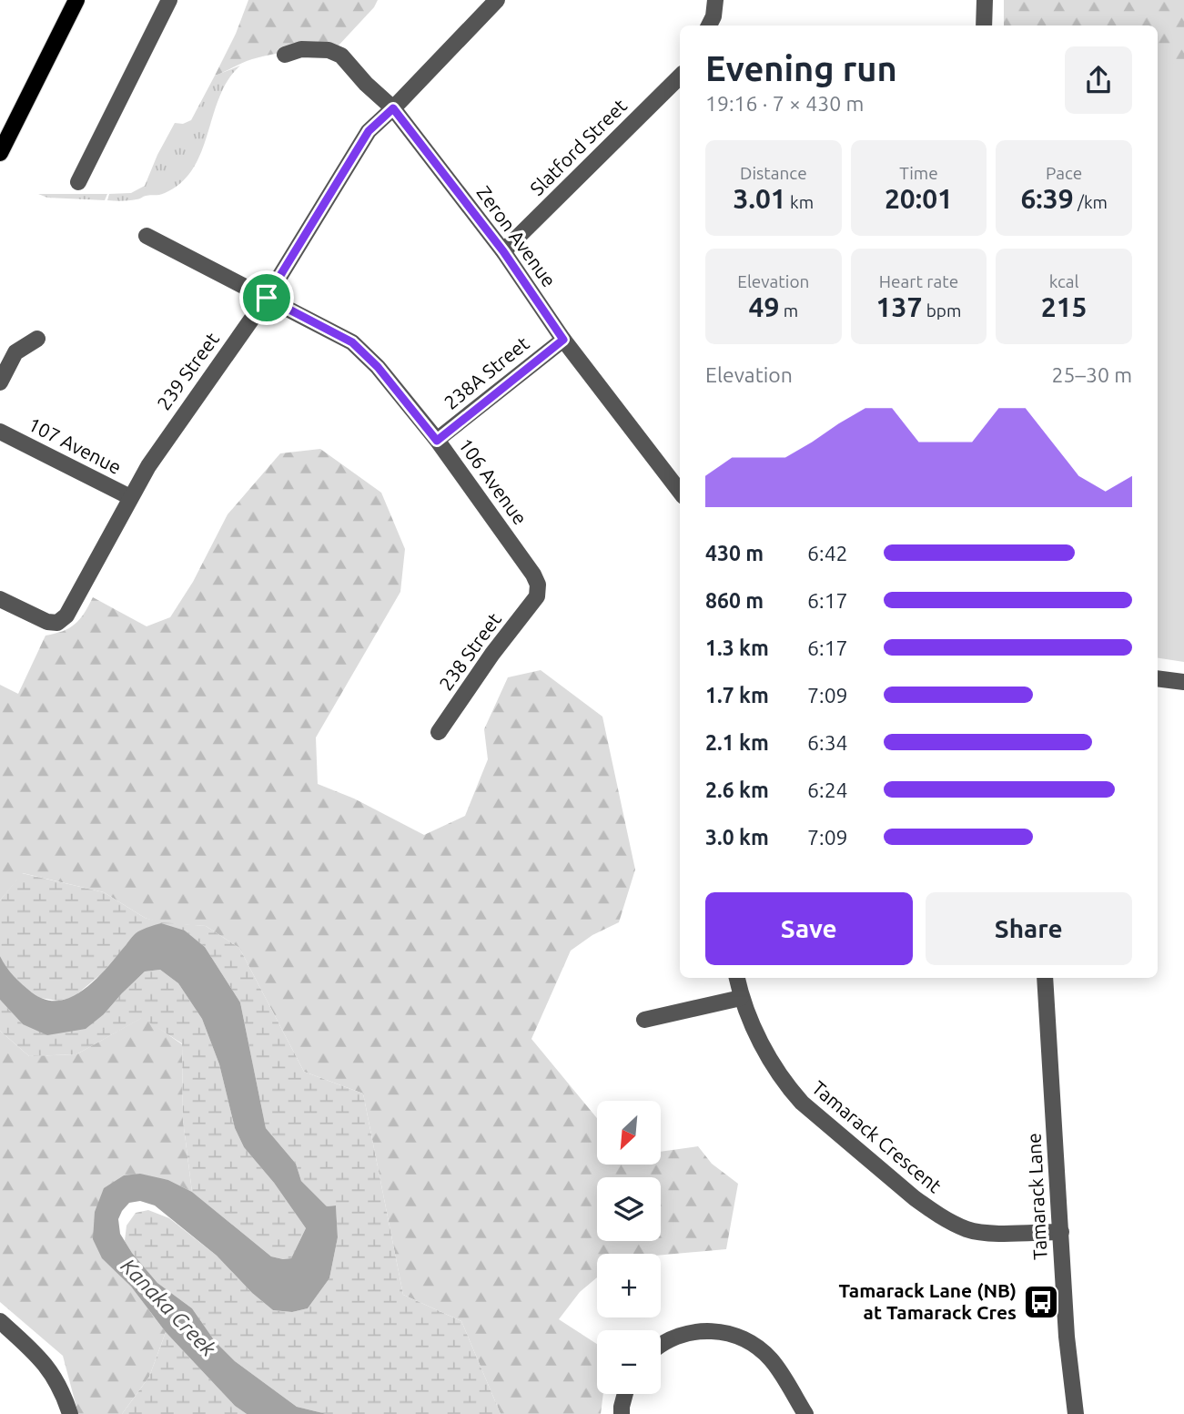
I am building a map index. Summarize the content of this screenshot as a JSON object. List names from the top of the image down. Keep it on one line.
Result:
{"streets":{"street":["Slatford Street","Zeron Avenue","239 Street","238A Street","107 Avenue","106 Avenue","238 Street","Tamarack Crescent","Tamarack Lane"]},"crossings":[["Slatford Street","Zeron Avenue"],["Zeron Avenue","239 Street"],["Zeron Avenue","238A Street"],["239 Street","107 Avenue"],["239 Street","106 Avenue"],["238A Street","106 Avenue"],["106 Avenue","238 Street"],["Tamarack Crescent","Tamarack Lane"]],"water":["Kanaka Creek"],"places":{"bus stop":["Tamarack Lane (NB) at Tamarack Cres"]},"north":"bottom left","page":{"heading":["Evening run","19:16 · 7 × 430 m"],"stats":[["Distance","3.01 km"],["Time","20:01"],["Pace","6:39 /km"],["Elevation","49 m"],["Heart rate","137 bpm"],["kcal","215"]],"chart":["Elevation","25–30 m"],"list":[{"name":"430 m","note":"6:42"},{"name":"860 m","note":"6:17"},{"name":"1.3 km","note":"6:17"},{"name":"1.7 km","note":"7:09"},{"name":"2.1 km","note":"6:34"},{"name":"2.6 km","note":"6:24"},{"name":"3.0 km","note":"7:09"}],"buttons":["Save","Share"],"map_buttons":["+","−"]}}
